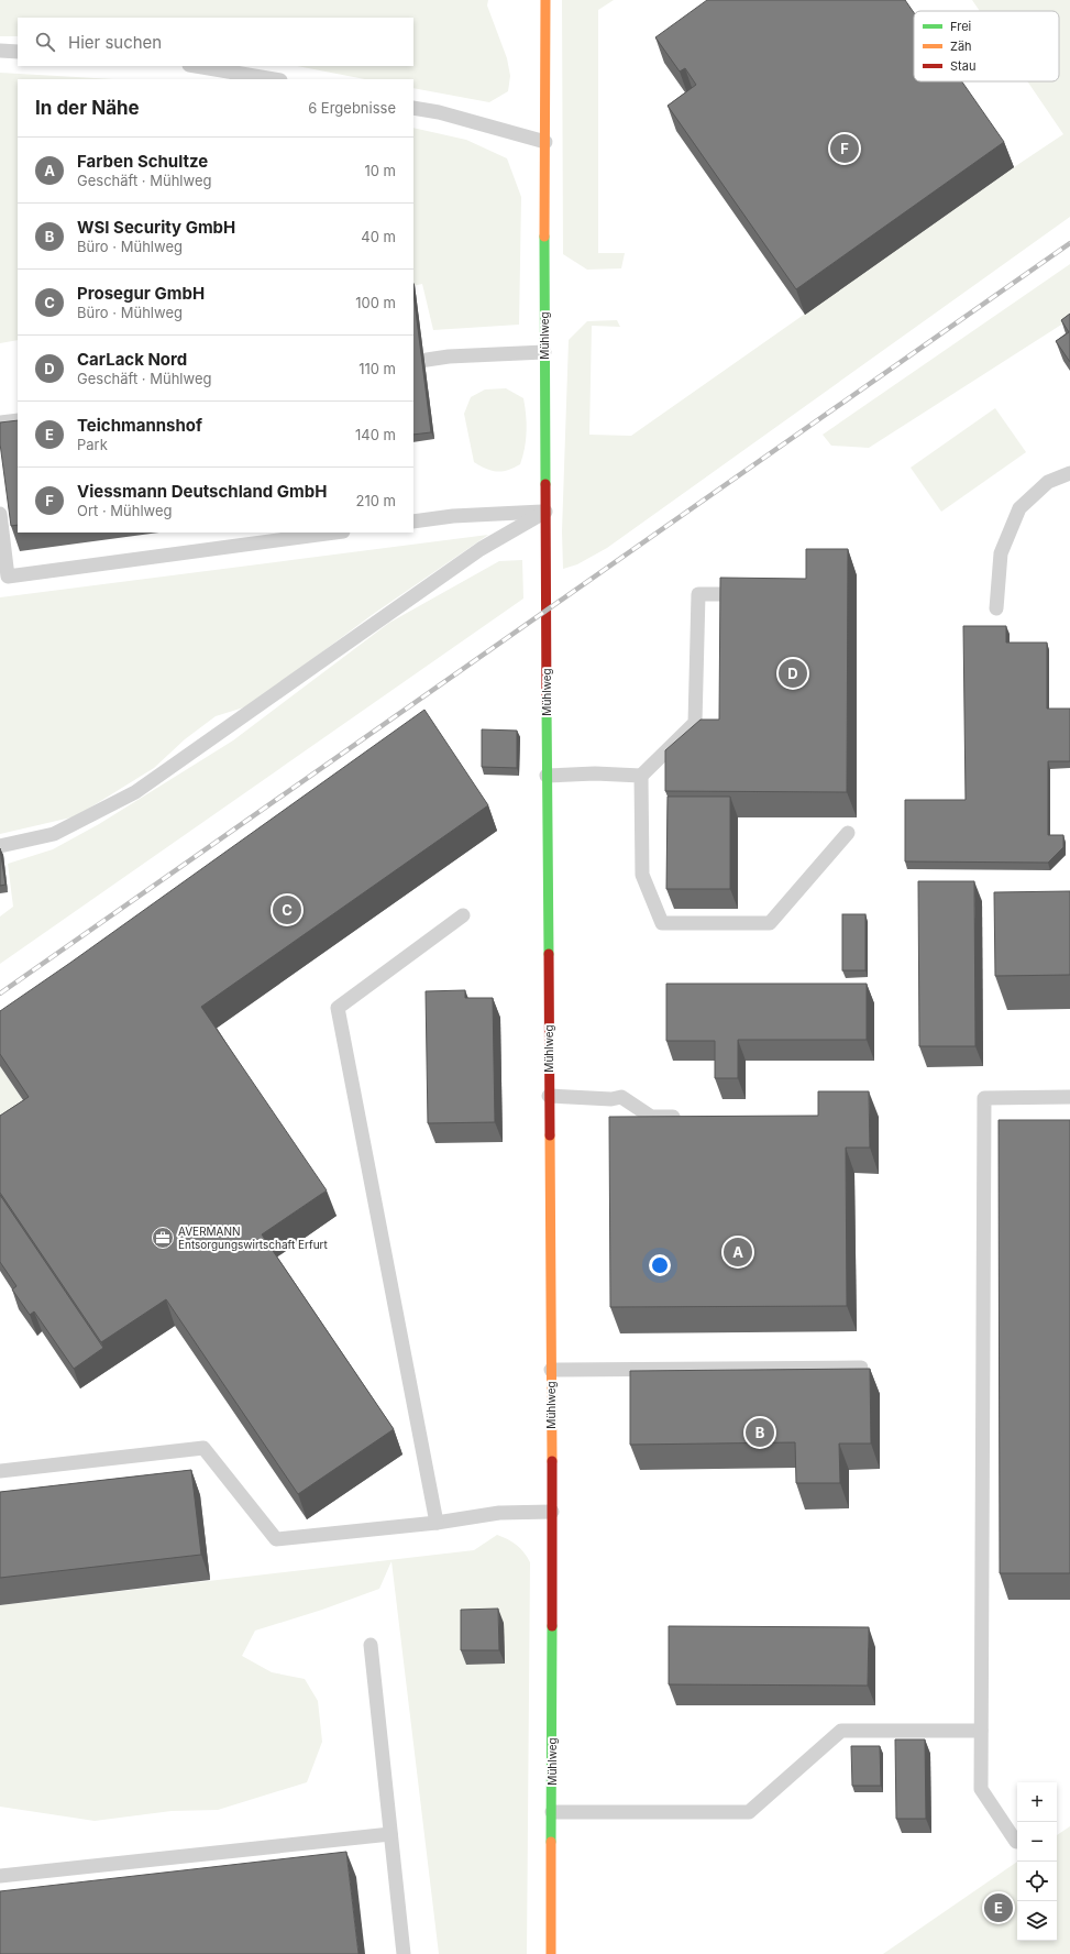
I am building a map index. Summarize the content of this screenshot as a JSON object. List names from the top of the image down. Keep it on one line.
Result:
{"streets":{"street":["Mühlweg"]},"places":{"office":["AVERMANN Entsorgungswirtschaft Erfurt"]},"legend":["Frei","Zäh","Stau"],"page":{"search":"Hier suchen","heading":["In der Nähe","6 Ergebnisse"],"pins":["F","D","C","A","B","E"],"list":[{"mark":"A","name":"Farben Schultze","note":"Geschäft · Mühlweg","value":"10 m"},{"mark":"B","name":"WSI Security GmbH","note":"Büro · Mühlweg","value":"40 m"},{"mark":"C","name":"Prosegur GmbH","note":"Büro · Mühlweg","value":"100 m"},{"mark":"D","name":"CarLack Nord","note":"Geschäft · Mühlweg","value":"110 m"},{"mark":"E","name":"Teichmannshof","note":"Park","value":"140 m"},{"mark":"F","name":"Viessmann Deutschland GmbH","note":"Ort · Mühlweg","value":"210 m"}],"map_buttons":["+","−"]}}
